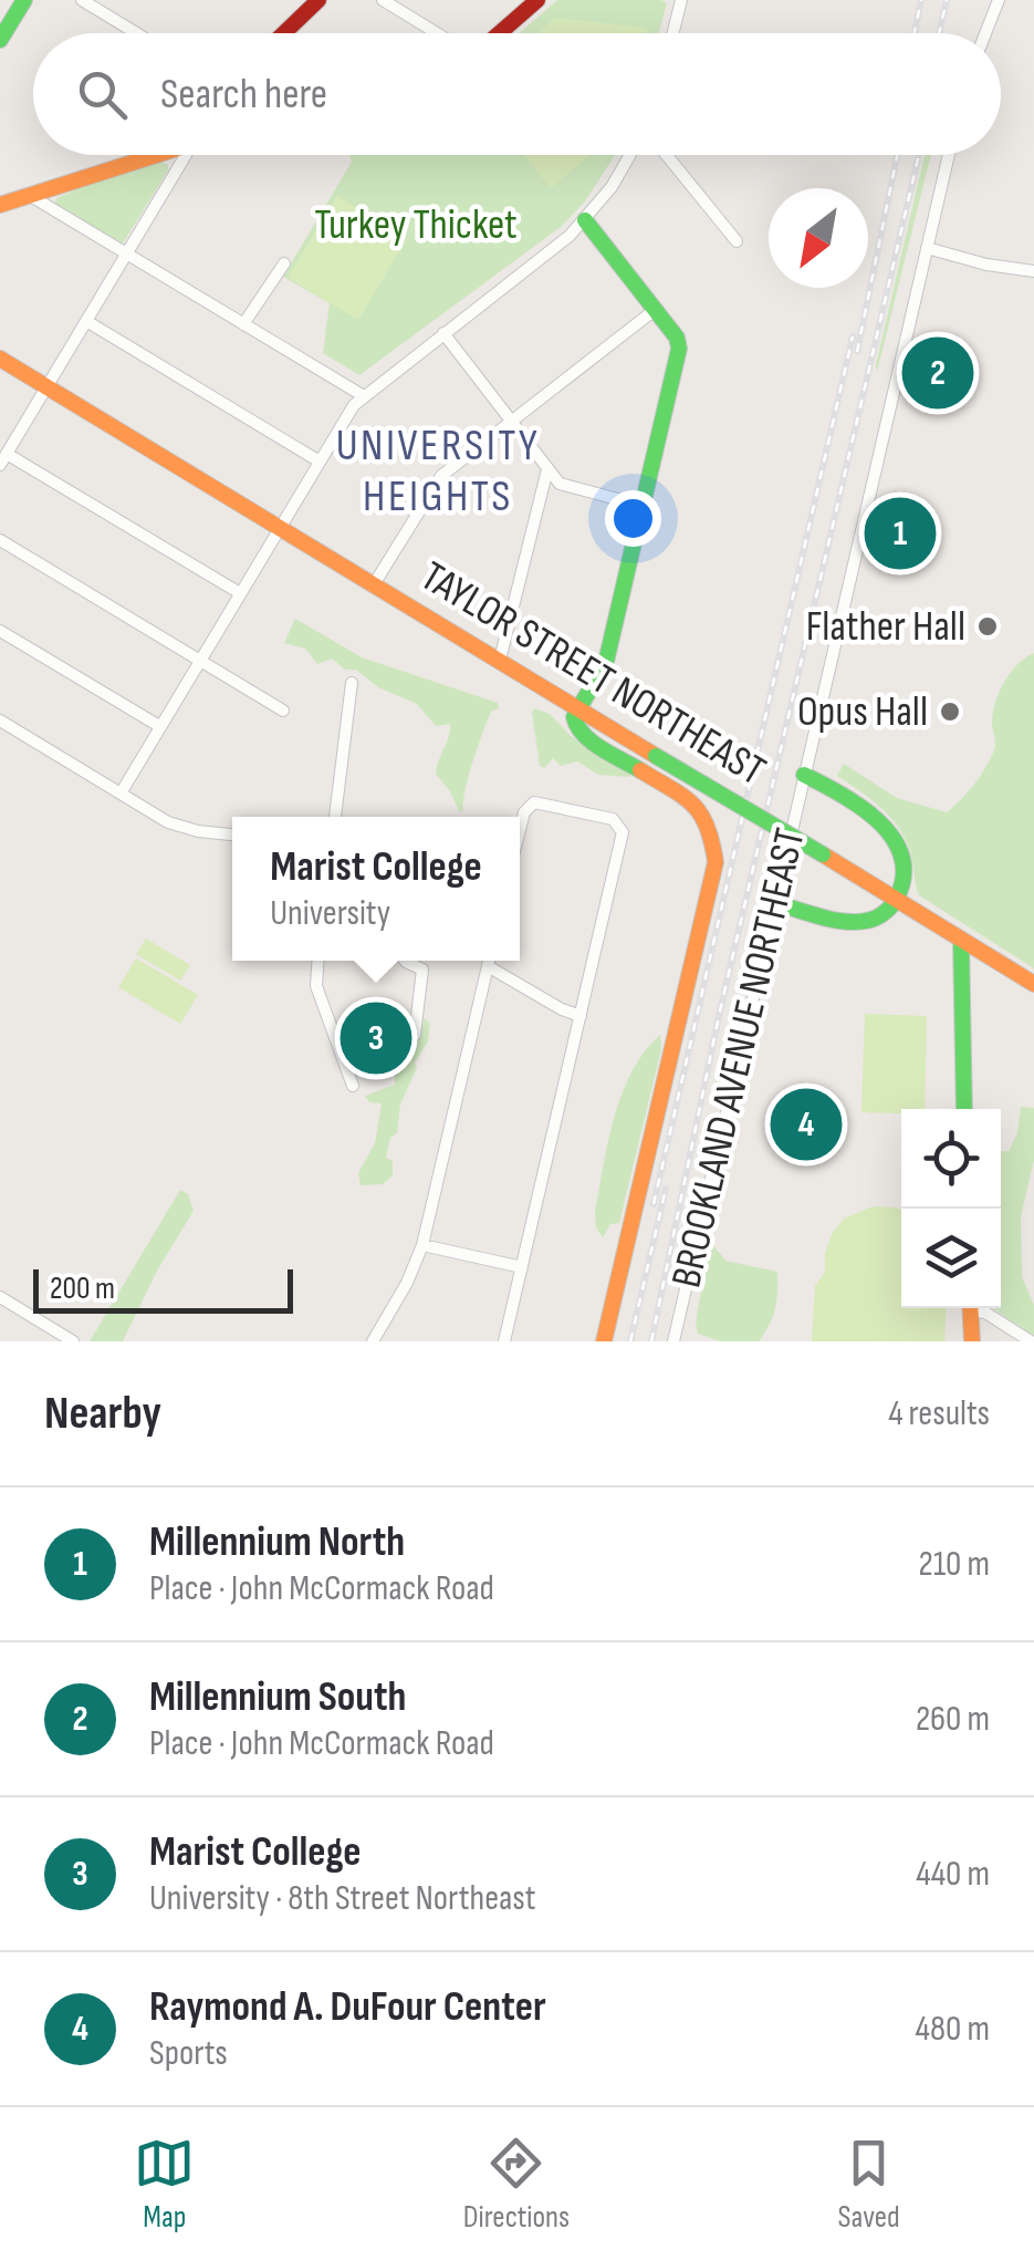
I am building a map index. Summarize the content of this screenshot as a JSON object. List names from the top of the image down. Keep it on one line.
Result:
{"streets":{"main road":["TAYLOR STREET NORTHEAST"],"street":["BROOKLAND AVENUE NORTHEAST"]},"districts":["UNIVERSITY HEIGHTS"],"parks":["Turkey Thicket"],"places":["Flather Hall","Opus Hall"],"scale_bar":"200 m","north":"bottom left","page":{"search":"Search here","pins":["2","1","3","4"],"popup":["Marist College","University"],"scale":"200 m","heading":["Nearby","4 results"],"list":[{"mark":"1","name":"Millennium North","note":"Place · John McCormack Road","value":"210 m"},{"mark":"2","name":"Millennium South","note":"Place · John McCormack Road","value":"260 m"},{"mark":"3","name":"Marist College","note":"University · 8th Street Northeast","value":"440 m"},{"mark":"4","name":"Raymond A. DuFour Center","note":"Sports","value":"480 m"}],"nav":["Map","Directions","Saved"]}}
